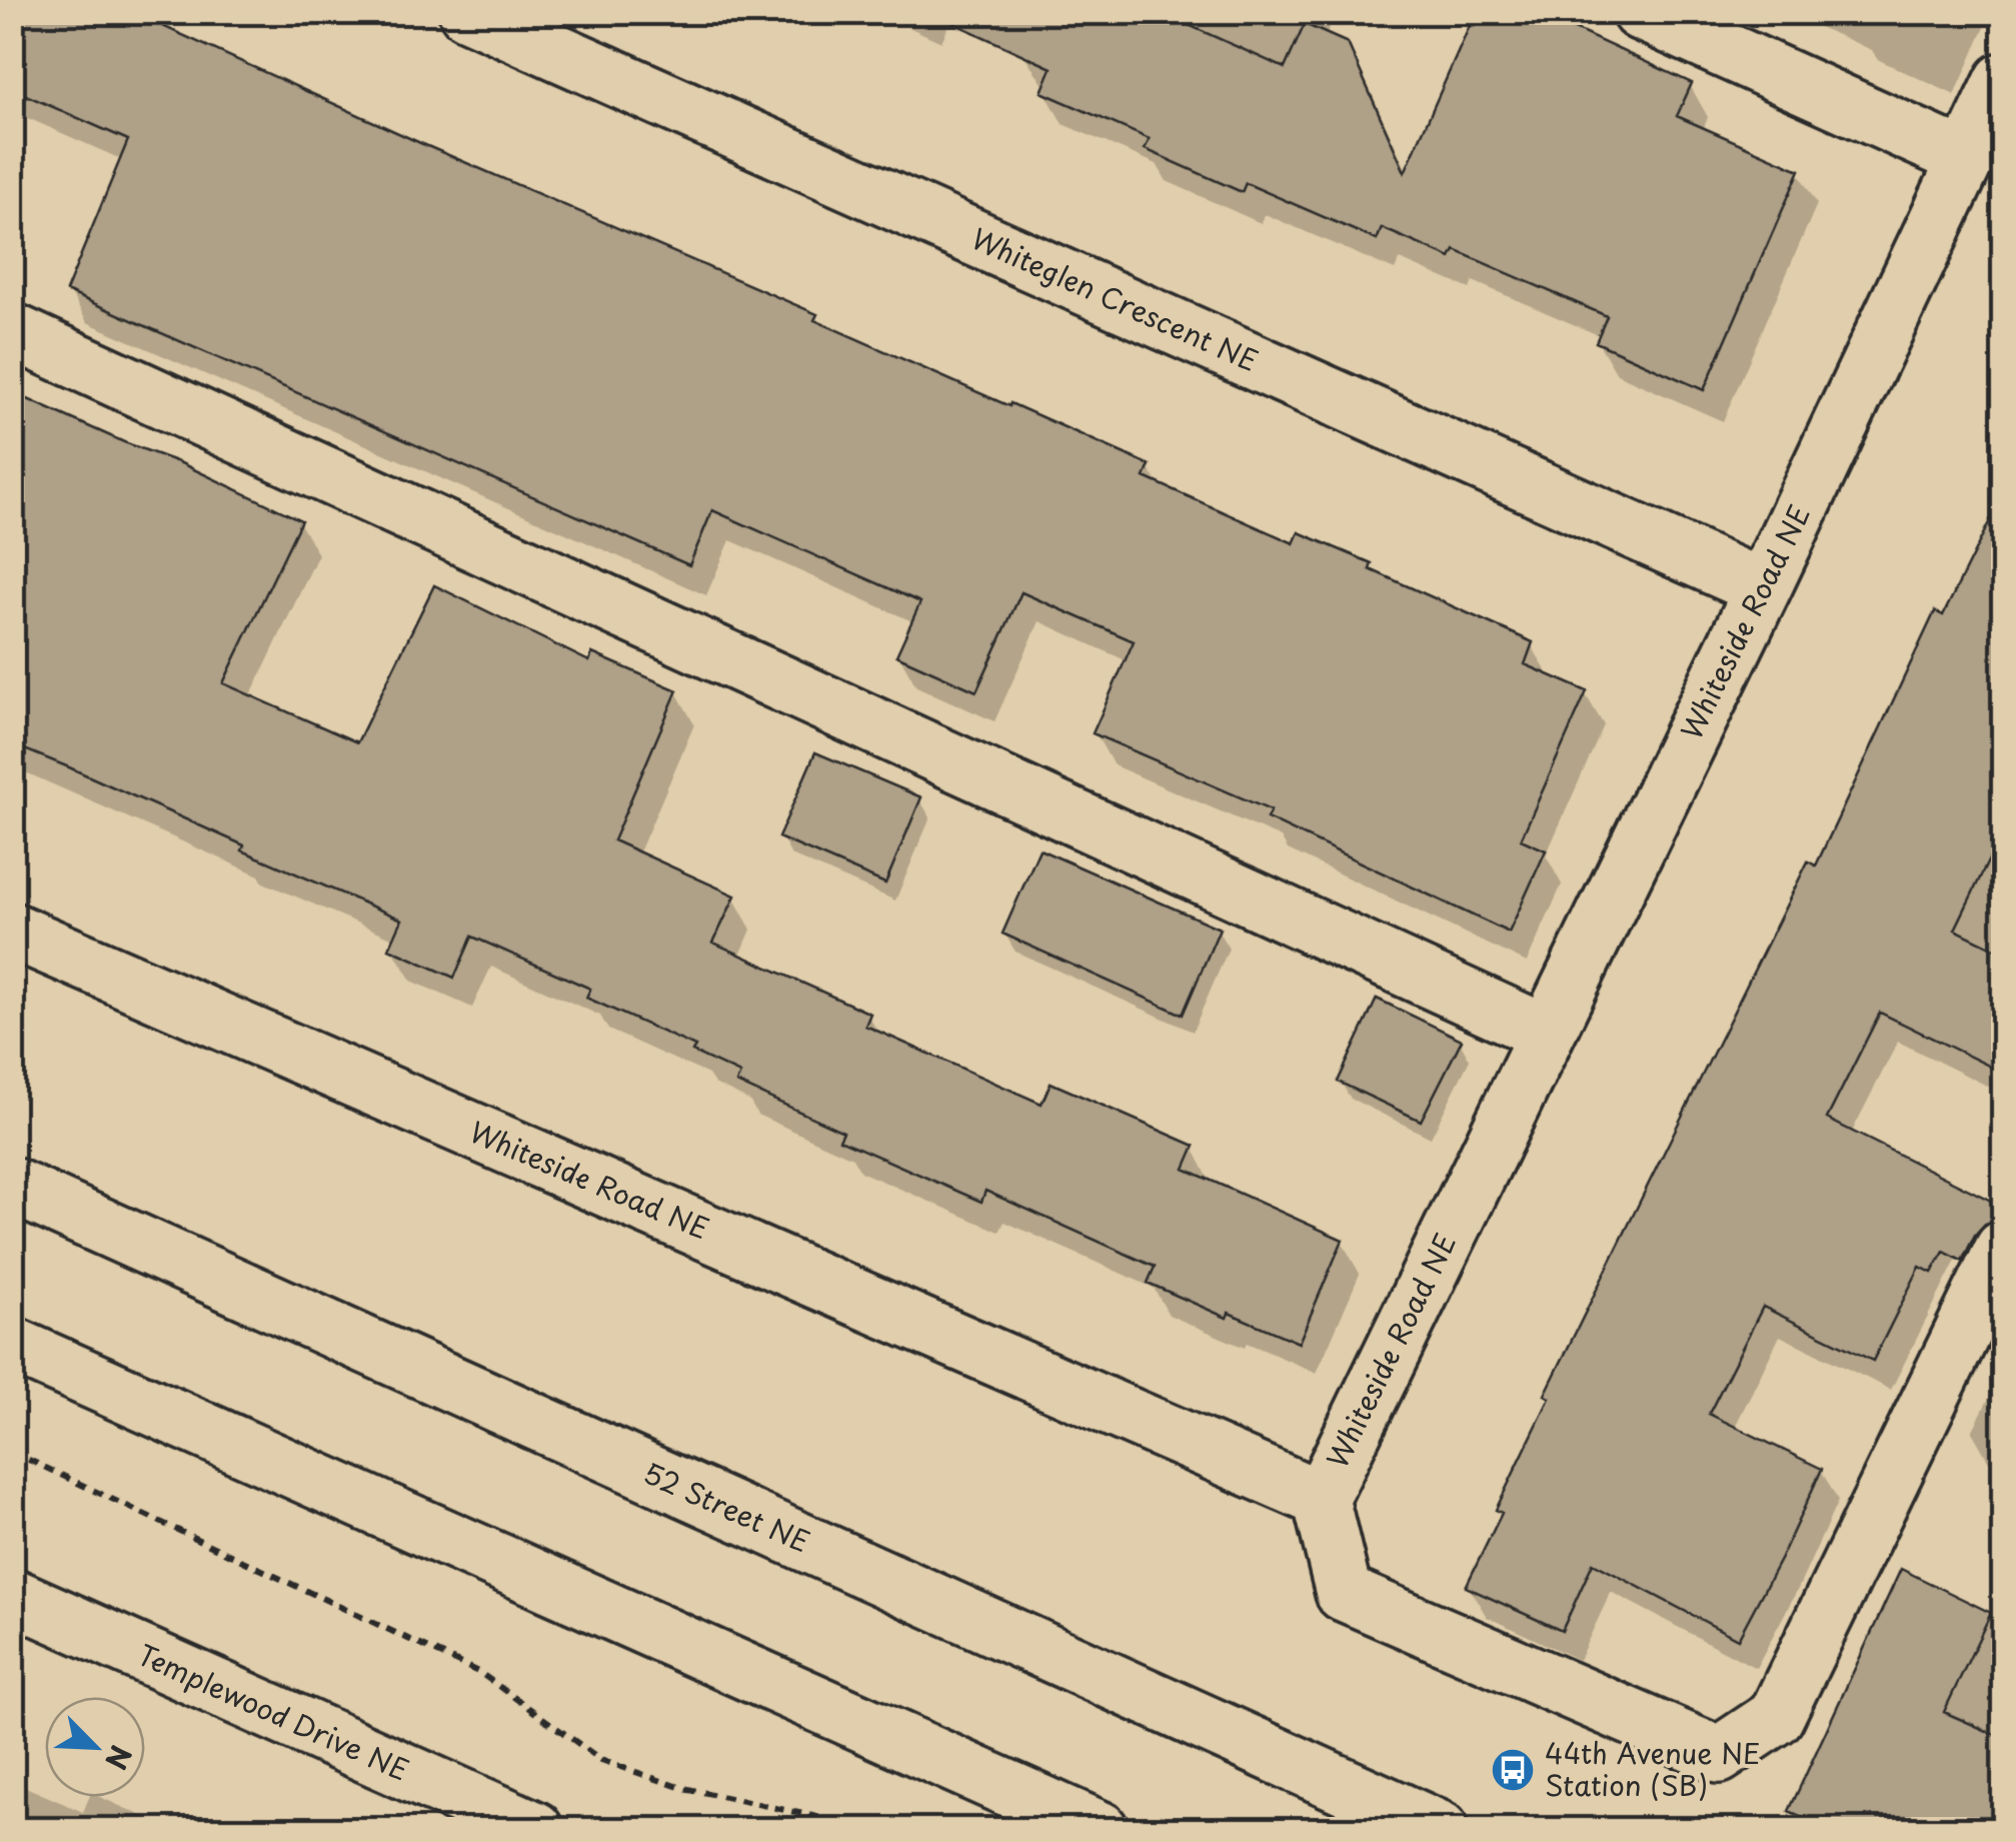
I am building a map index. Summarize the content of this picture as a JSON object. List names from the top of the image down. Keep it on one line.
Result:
{"streets":{"street":["Whiteglen Crescent NE","Whiteside Road NE","52 Street NE","Templewood Drive NE"]},"crossings":[["Whiteglen Crescent NE","Whiteside Road NE"]],"places":{"bus stop":["44th Avenue NE Station (SB)"]},"north":"bottom right"}
